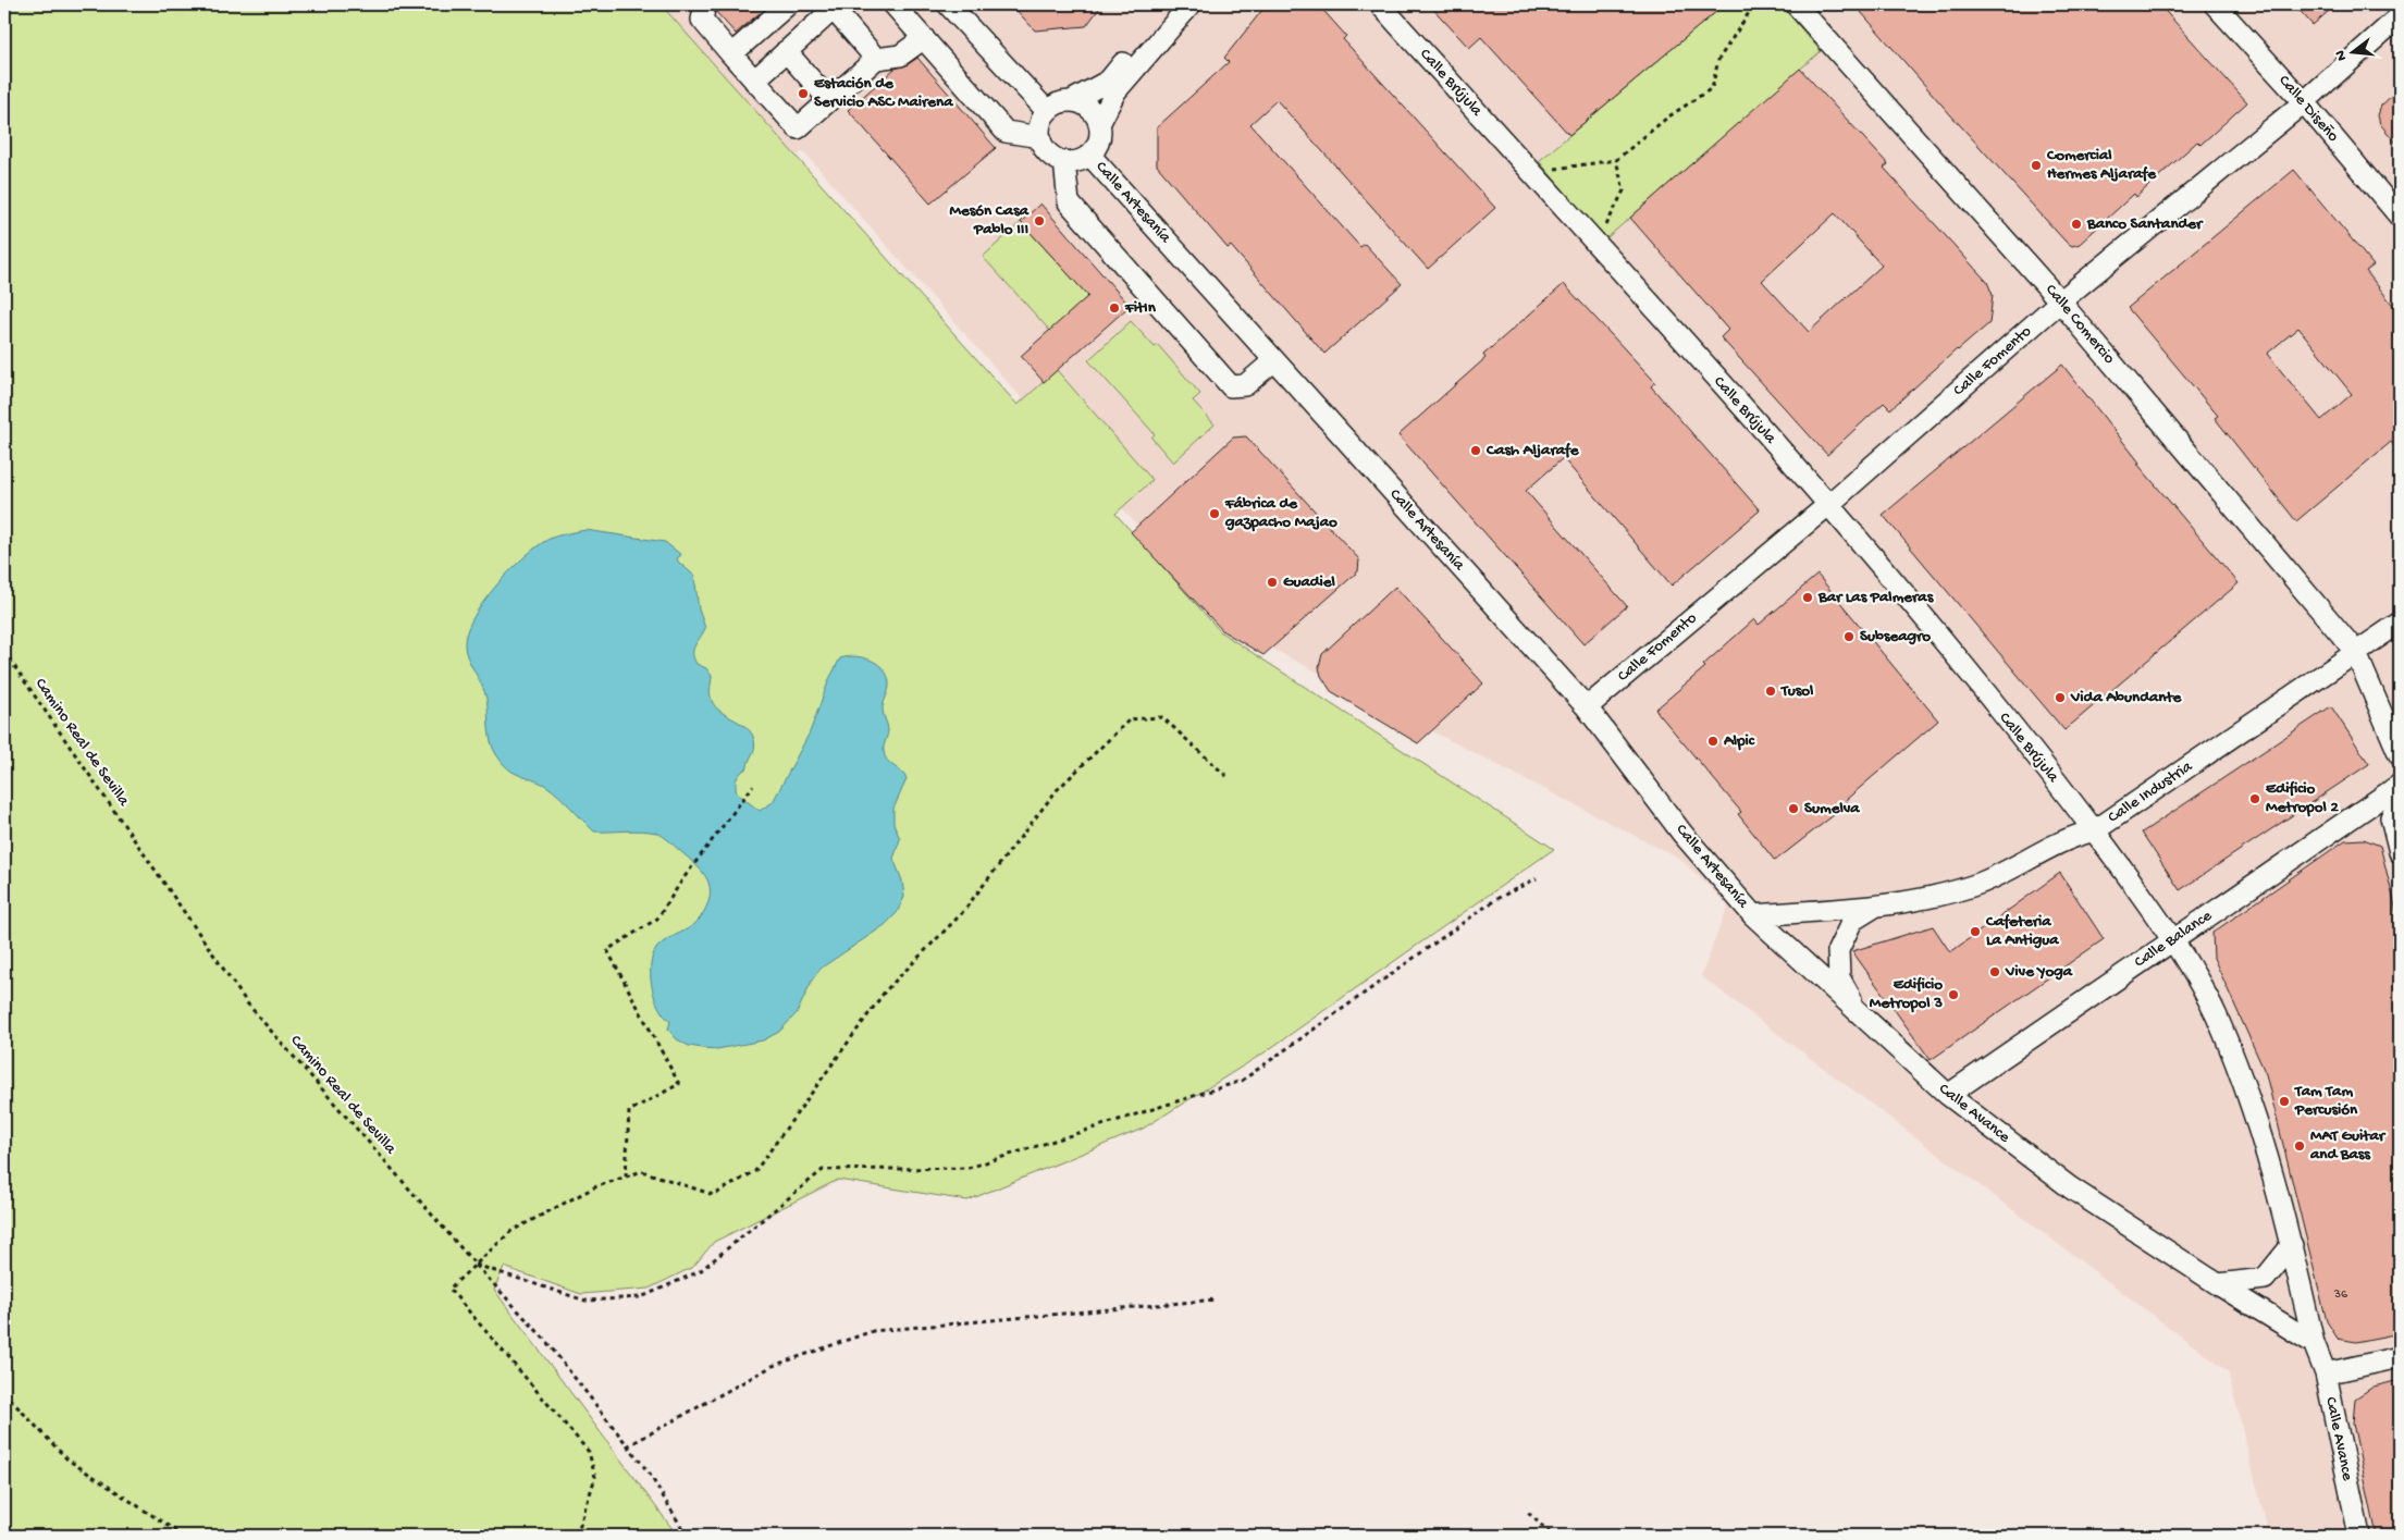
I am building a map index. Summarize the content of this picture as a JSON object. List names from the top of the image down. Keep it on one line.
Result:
{"streets":{"street":["Calle Brújula","Calle Diseño","Calle Artesanía","Calle Comercio","Calle Fomento","Calle Industria","Calle Balance","Calle Avance"],"path":["Camino Real de Sevilla"]},"crossings":[["Calle Brújula","Calle Fomento"],["Calle Brújula","Calle Industria"],["Calle Brújula","Calle Avance"],["Calle Diseño","Calle Fomento"],["Calle Artesanía","Calle Fomento"],["Calle Artesanía","Calle Industria"],["Calle Artesanía","Calle Avance"],["Calle Comercio","Calle Fomento"],["Calle Comercio","Calle Industria"],["Calle Industria","Calle Avance"],["Calle Balance","Calle Avance"]],"places":["Estación de Servicio ASC Mairena","Comercial Hermes Aljarafe","Mesón Casa Pablo III","Banco Santander","FitIn","Cash Aljarafe","Fábrica de gazpacho Majao","Guadiel","Bar Las Palmeras","Subseagro","Tusol","Vida Abundante","Alpic","Edificio Metropol 2","Sumelva","Cafeteria La Antigua","Vive Yoga","Edificio Metropol 3","Tam Tam Percusión","MAT Guitar and Bass"],"house_numbers":["36"],"north":"left"}
